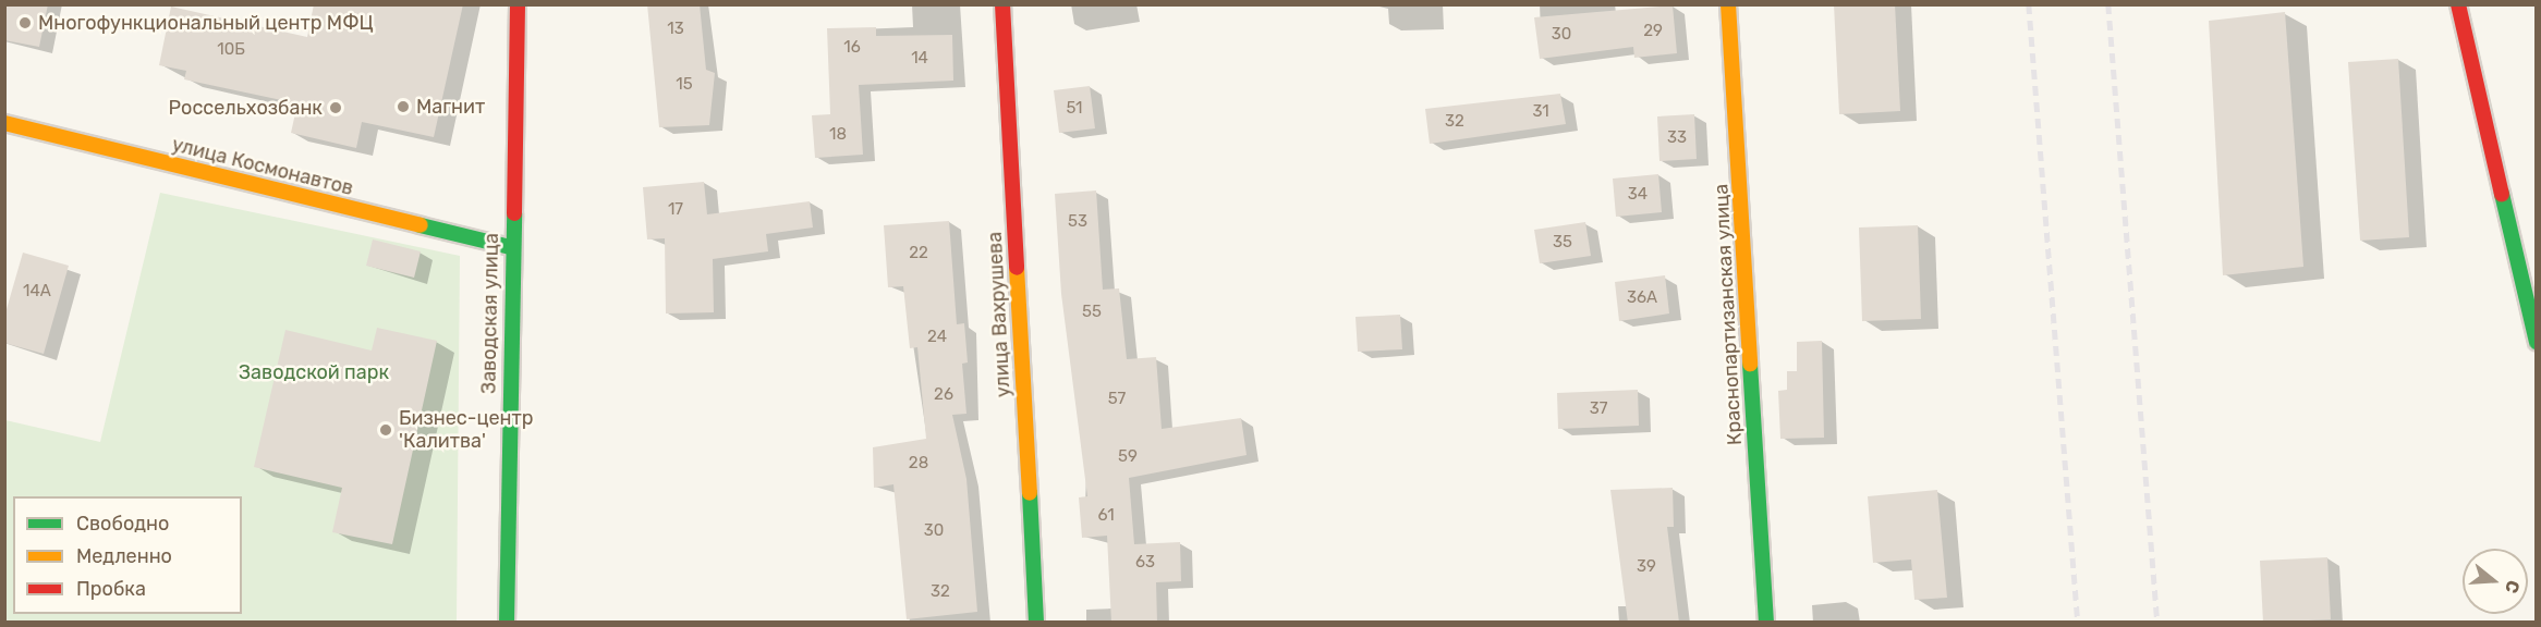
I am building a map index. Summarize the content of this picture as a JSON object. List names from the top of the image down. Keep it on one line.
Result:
{"streets":{"street":["улица Космонавтов","Заводская улица","улица Вахрушева","Краснопартизанская улица"]},"crossings":[["улица Космонавтов","Заводская улица"]],"parks":["Заводской парк"],"places":["Многофункциональный центр МФЦ","Магнит","Россельхозбанк","Бизнес-центр 'Калитва'"],"house_numbers":["13","29","30","16","10Б","14","15","51","31","32","18","33","34","17","53","35","22","14А","36А","55","24","26","57","37","59","28","61","30","63","39","32"],"legend":["Свободно","Медленно","Пробка"],"north":"right"}
